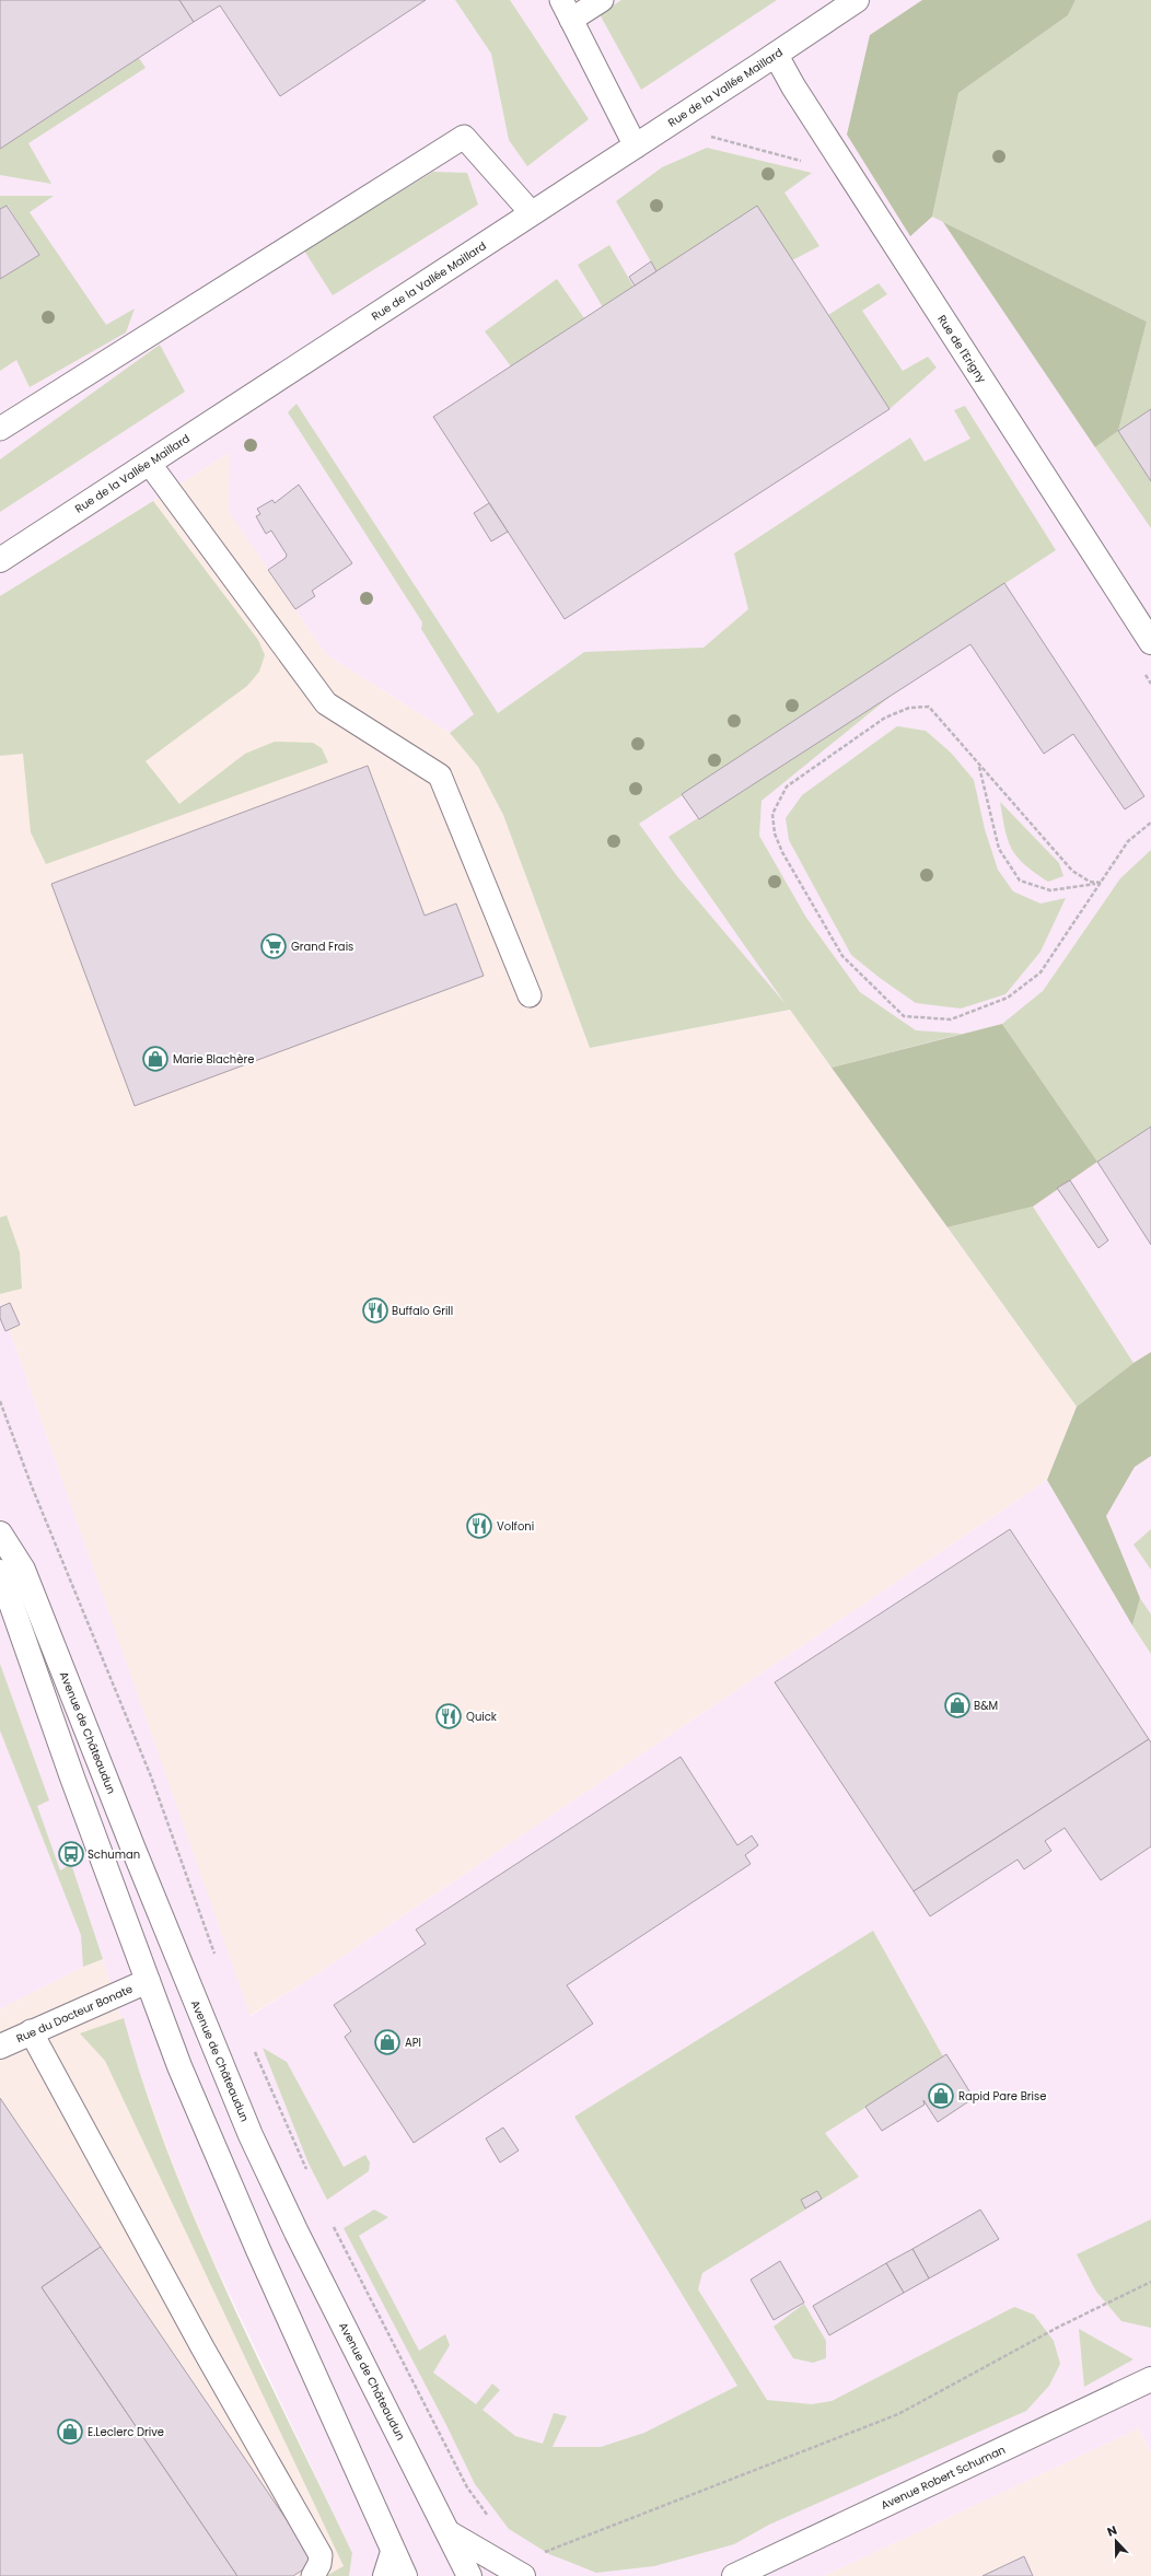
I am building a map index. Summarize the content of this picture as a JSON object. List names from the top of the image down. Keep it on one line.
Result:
{"streets":{"main road":["Rue de la Vallée Maillard","Rue de l'Erigny","Avenue de Châteaudun","Rue du Docteur Bonate","Avenue Robert Schuman"]},"crossings":[["Rue de la Vallée Maillard","Rue de l'Erigny"]],"places":{"supermarket":["Grand Frais"],"shop":["Marie Blachère","B&M","API","Rapid Pare Brise","E.Leclerc Drive"],"restaurant":["Buffalo Grill","Volfoni","Quick"],"bus stop":["Schuman"]},"north":"top"}
